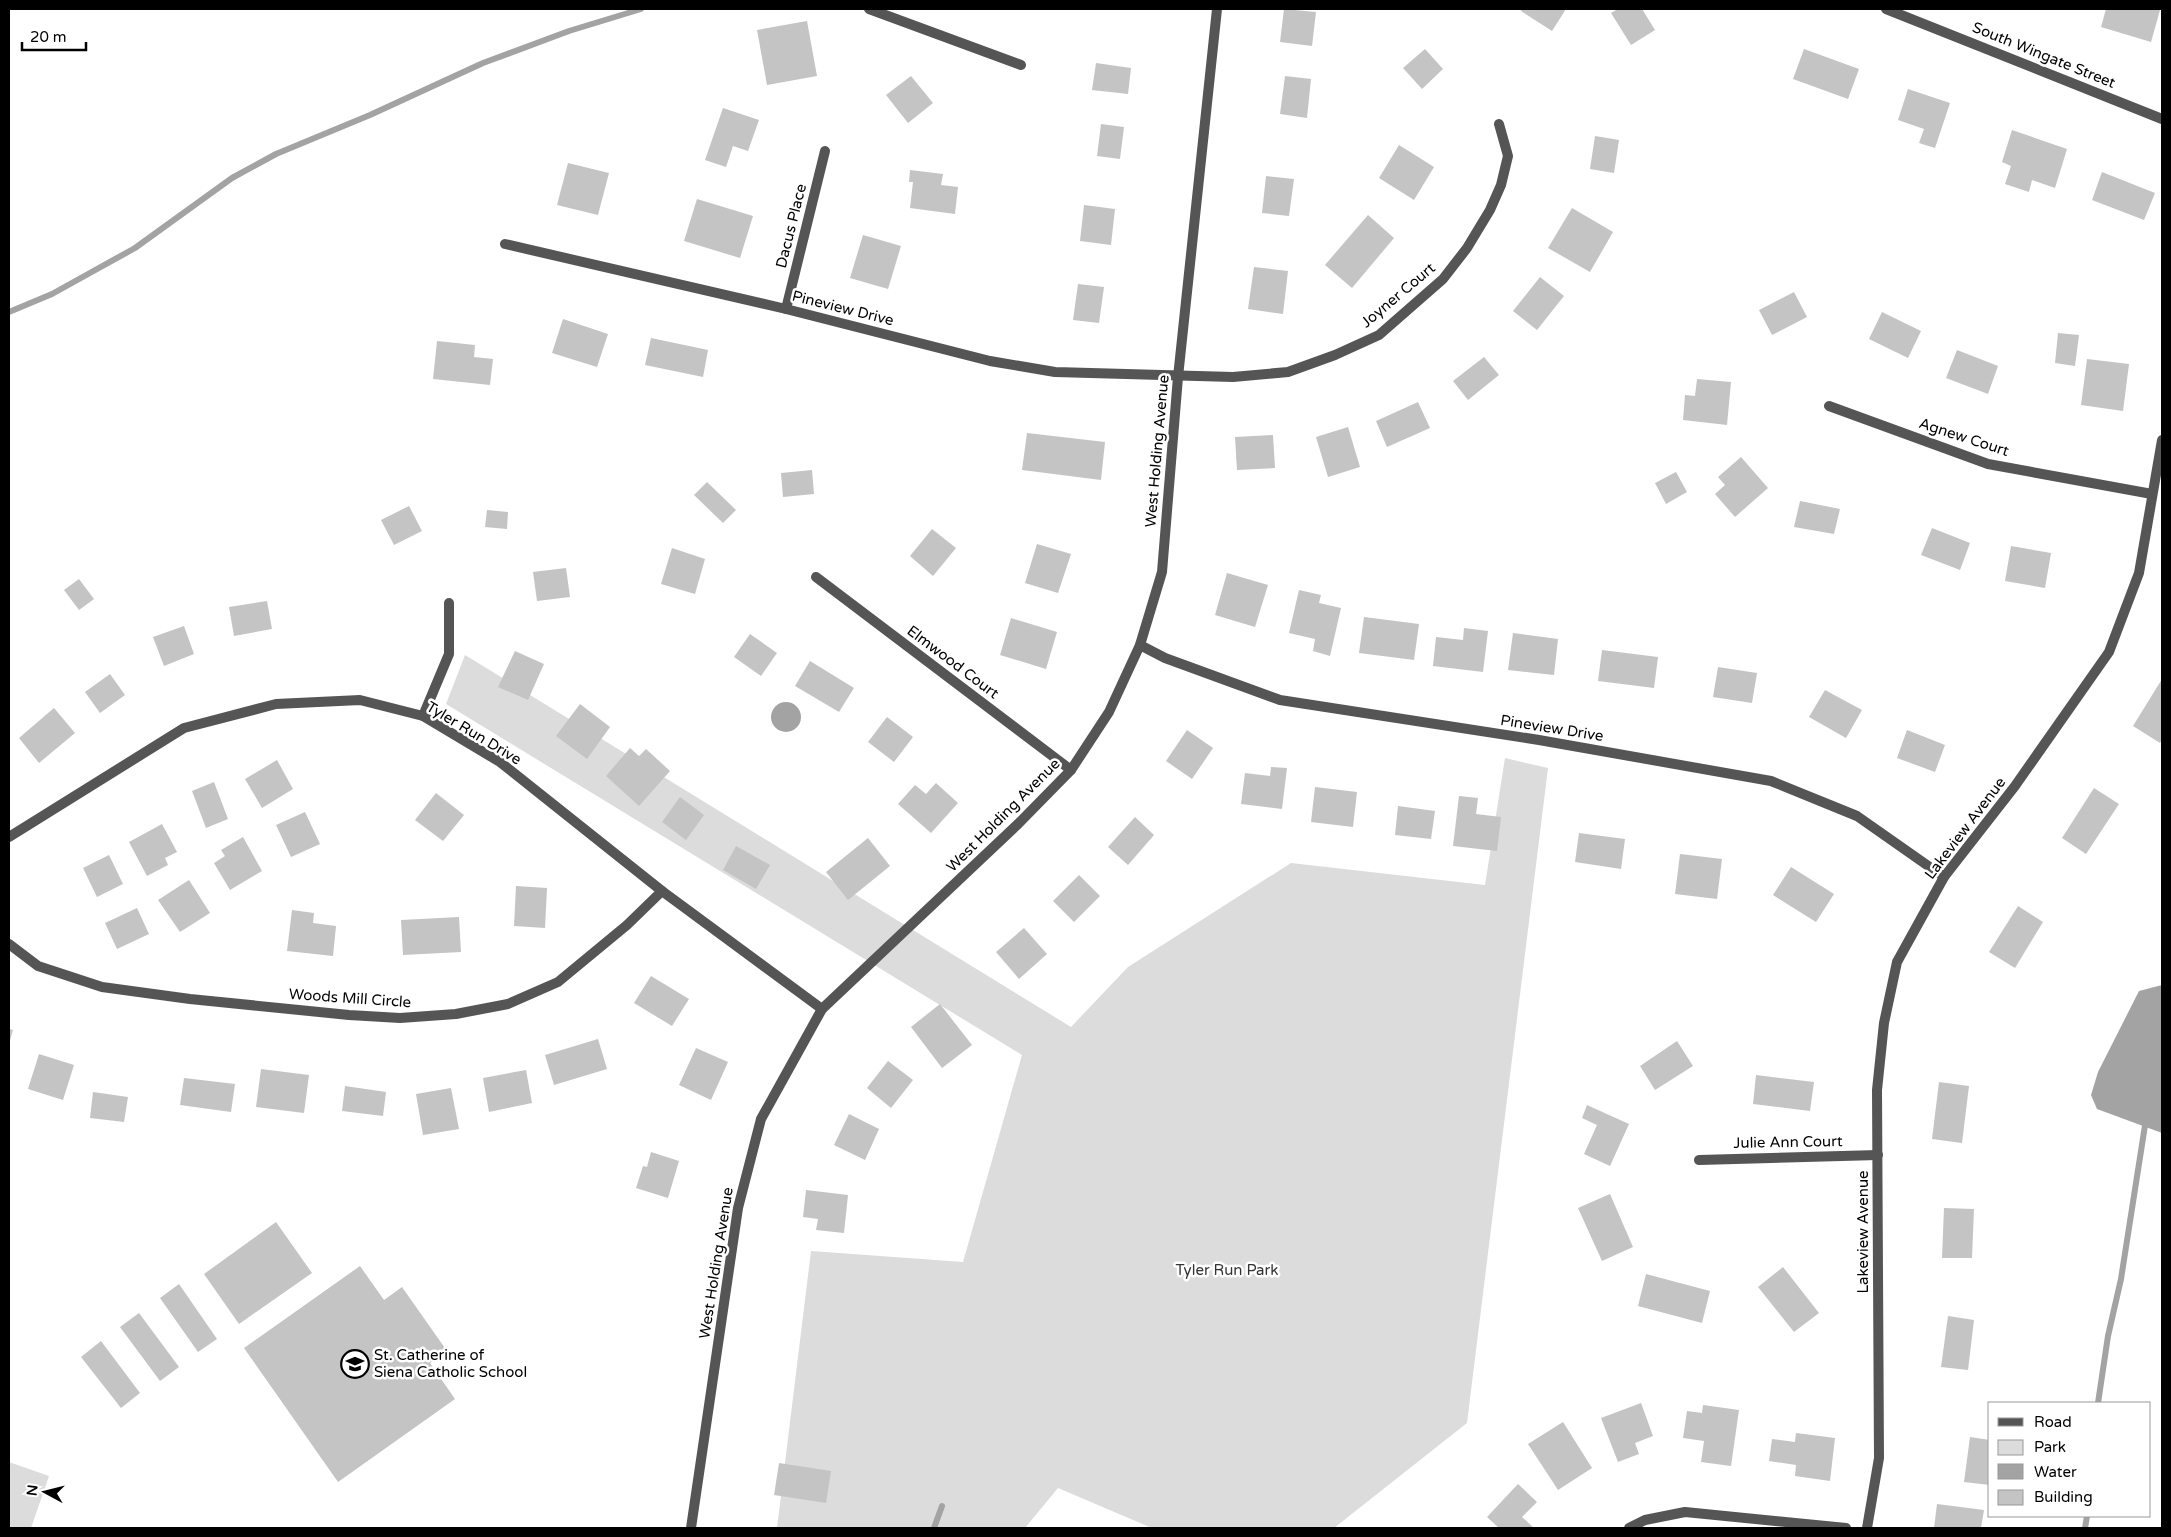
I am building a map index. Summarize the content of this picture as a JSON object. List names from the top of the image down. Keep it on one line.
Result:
{"streets":{"street":["South Wingate Street","Dacus Place","Joyner Court","Pineview Drive","Agnew Court","West Holding Avenue","Elmwood Court","Tyler Run Drive","Lakeview Avenue","Woods Mill Circle","Julie Ann Court"]},"crossings":[["Dacus Place","Pineview Drive"],["Joyner Court","Pineview Drive"],["Joyner Court","West Holding Avenue"],["Pineview Drive","West Holding Avenue"],["Pineview Drive","Lakeview Avenue"],["Agnew Court","Lakeview Avenue"],["West Holding Avenue","Elmwood Court"],["West Holding Avenue","Tyler Run Drive"],["Tyler Run Drive","Woods Mill Circle"],["Lakeview Avenue","Julie Ann Court"]],"parks":["Tyler Run Park"],"places":{"school or university":["St. Catherine of Siena Catholic School"]},"legend":["Road","Park","Water","Building"],"scale_bar":"20 m","north":"left"}
